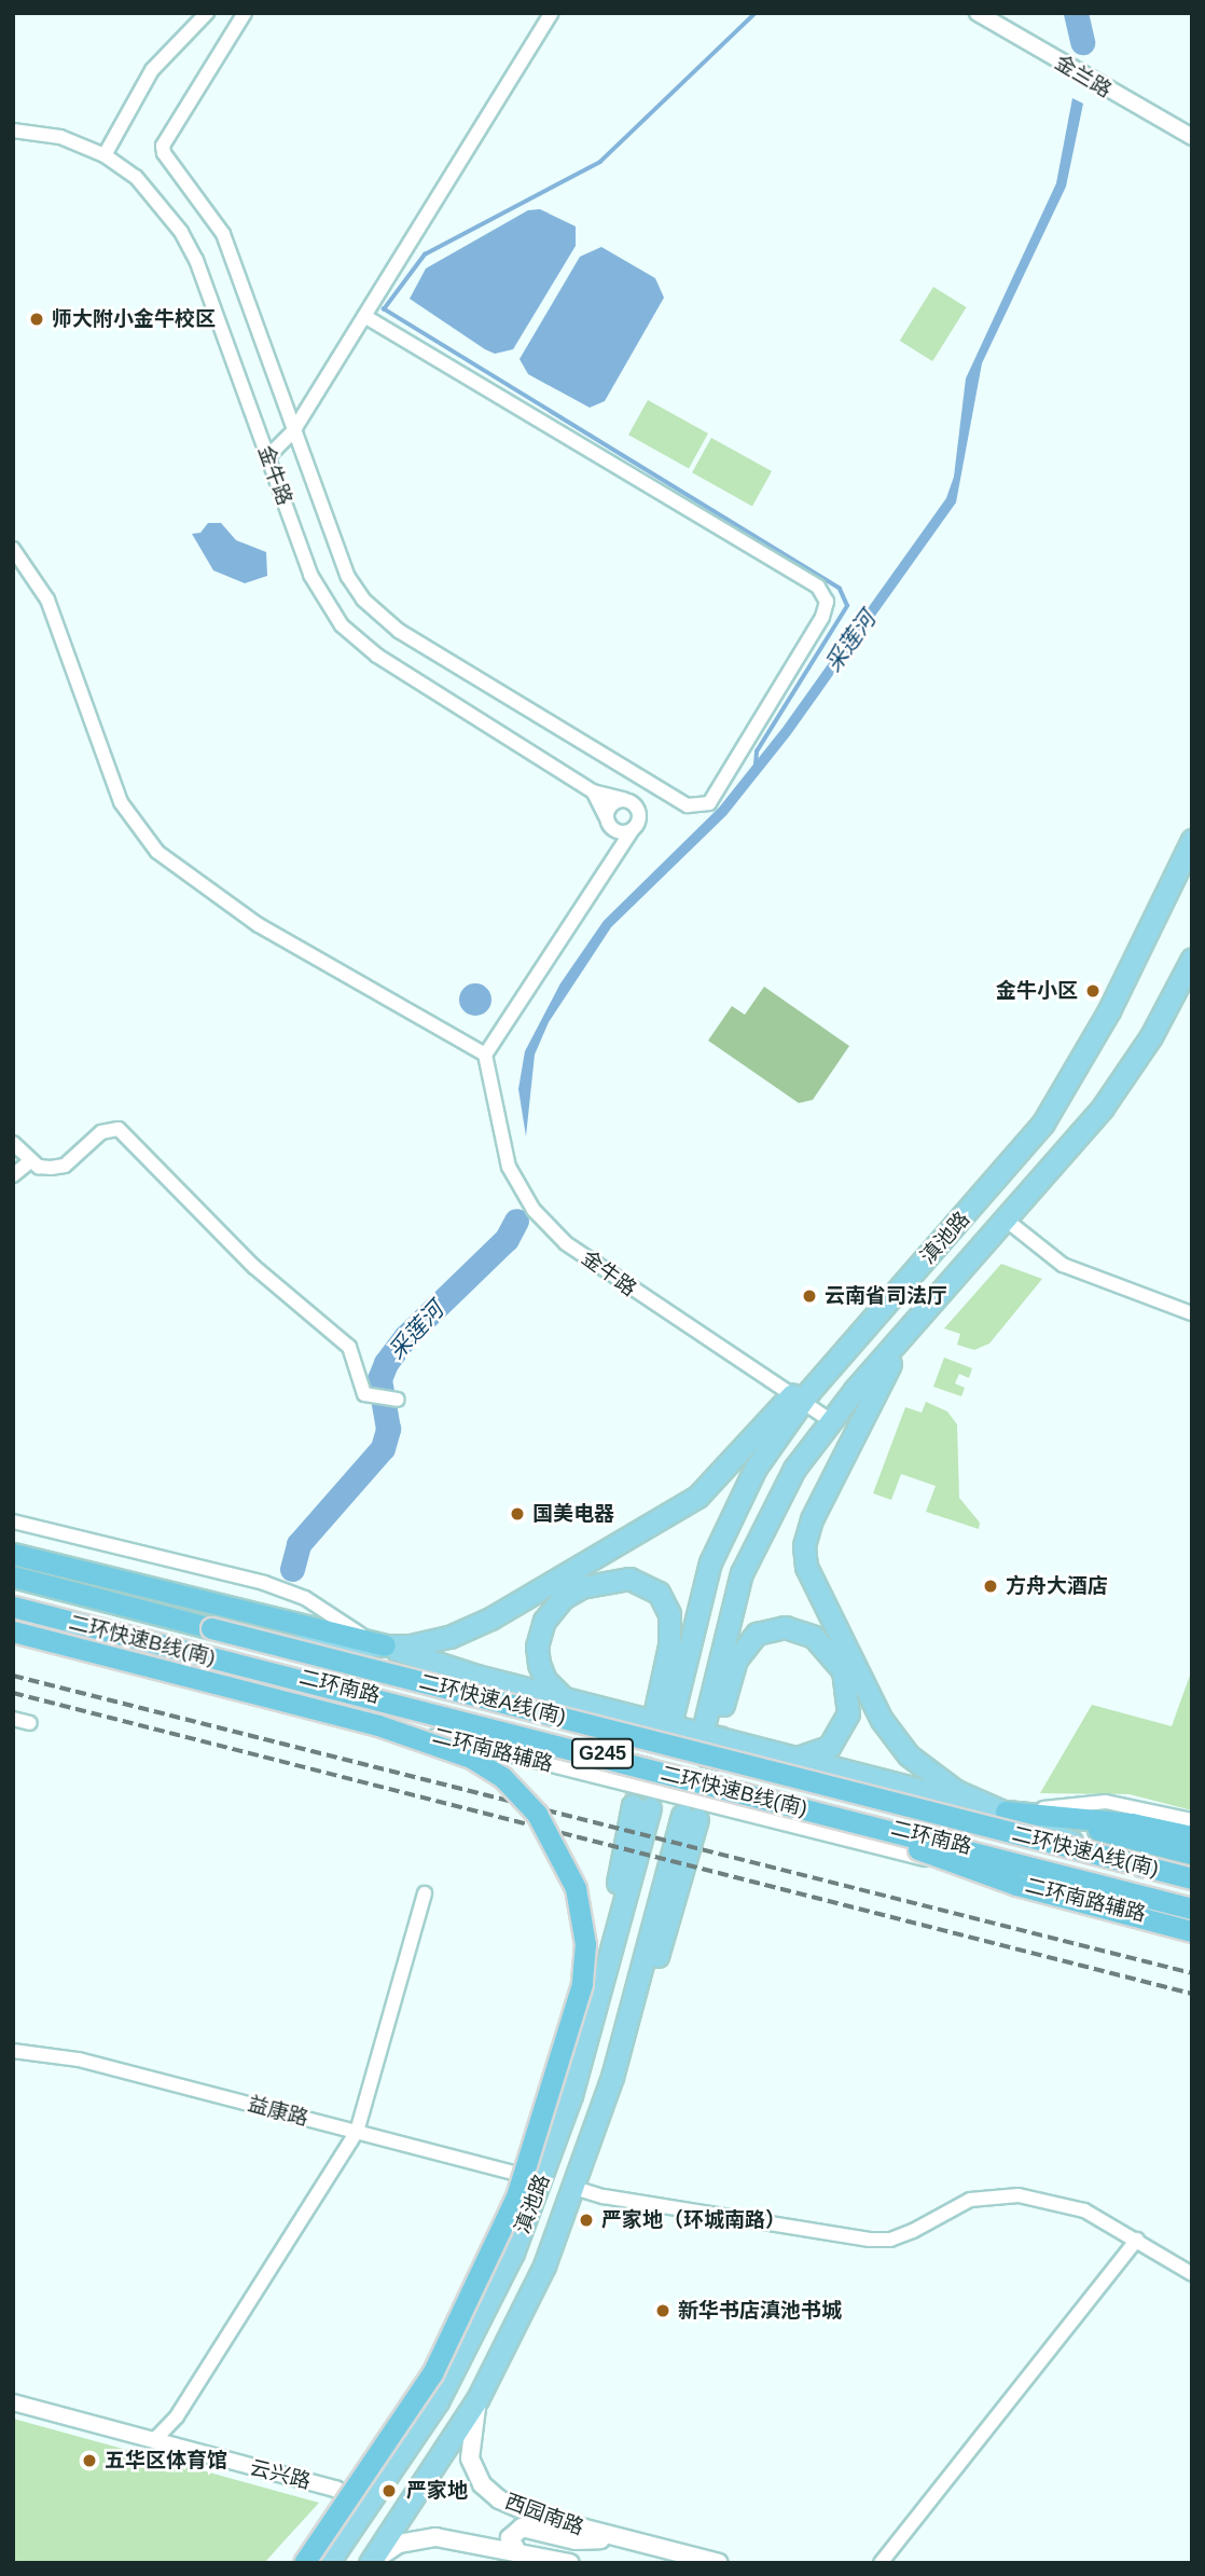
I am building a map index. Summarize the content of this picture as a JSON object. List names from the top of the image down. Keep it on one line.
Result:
{"streets":{"highway":["二环快速B线(南)","二环快速A线(南)"],"main road":["滇池路","二环南路","G245","西园南路"],"street":["金兰路","金牛路","二环南路辅路","益康路","云兴路"]},"crossings":[["金牛路","滇池路"],["滇池路","益康路"],["滇池路","云兴路"],["滇池路","西园南路"],["二环快速B线(南)","二环南路"],["二环南路","二环快速A线(南)"]],"water":["采莲河"],"places":["师大附小金牛校区","金牛小区","云南省司法厅","国美电器","方舟大酒店","严家地（环城南路）","新华书店滇池书城","五华区体育馆","严家地"]}
